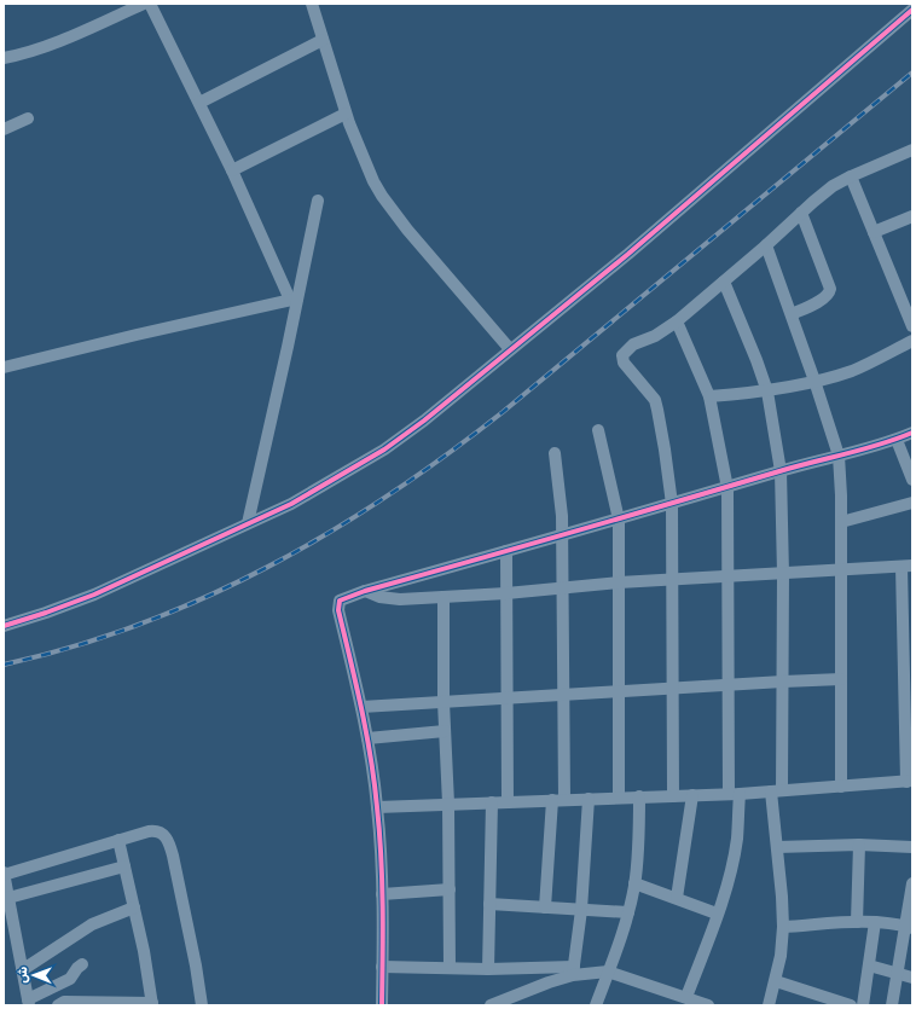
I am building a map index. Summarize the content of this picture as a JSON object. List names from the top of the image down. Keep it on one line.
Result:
{"north":"left"}
